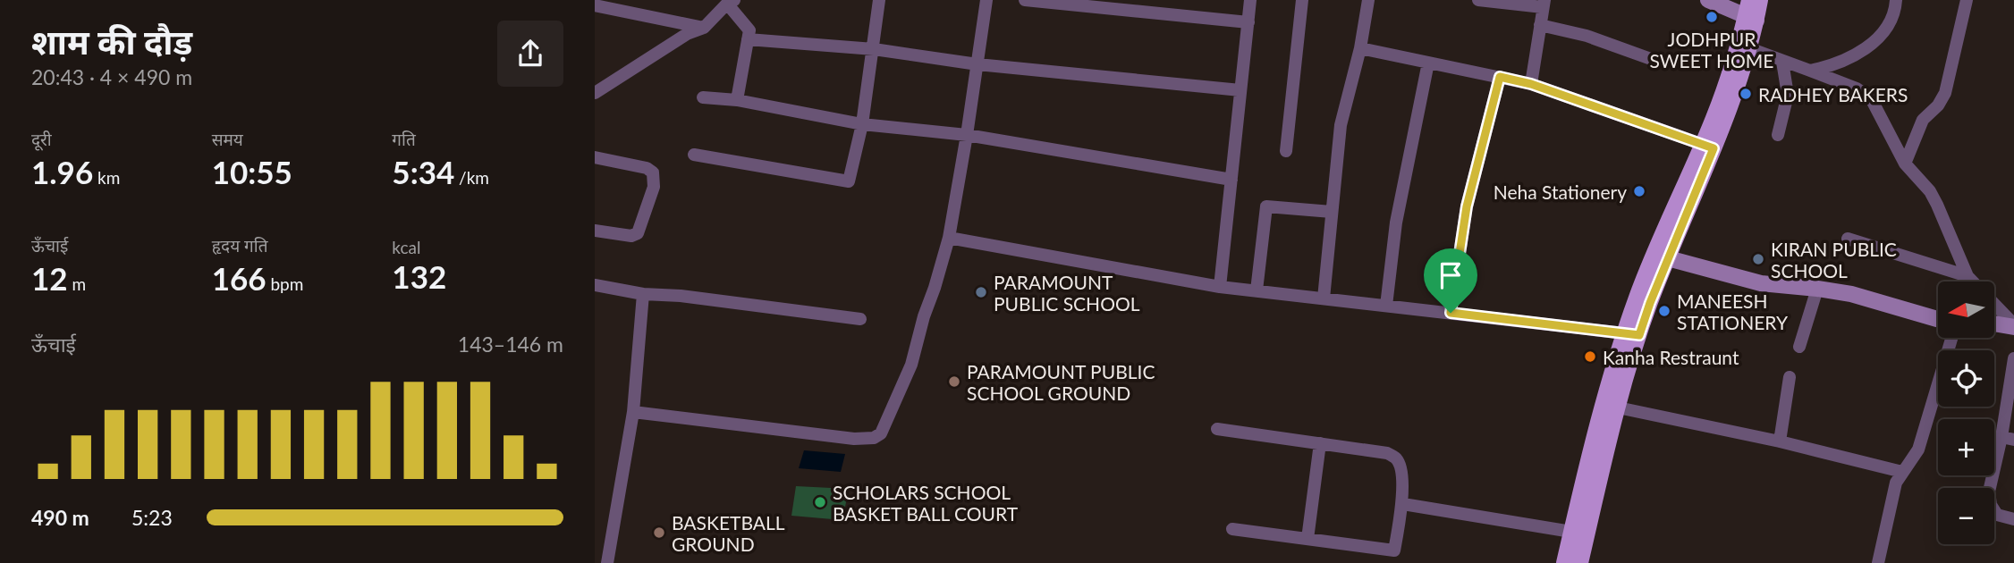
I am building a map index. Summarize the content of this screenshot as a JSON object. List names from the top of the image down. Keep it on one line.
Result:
{"places":["JODHPUR SWEET HOME","RADHEY BAKERS","Neha Stationery","KIRAN PUBLIC SCHOOL","PARAMOUNT PUBLIC SCHOOL","MANEESH STATIONERY","Kanha Restraunt","PARAMOUNT PUBLIC SCHOOL GROUND","SCHOLARS SCHOOL BASKET BALL COURT","BASKETBALL GROUND"],"north":"left","page":{"heading":["शाम की दौड़","20:43 · 4 × 490 m"],"stats":[["दूरी","1.96 km"],["समय","10:55"],["गति","5:34 /km"],["ऊँचाई","12 m"],["हृदय गति","166 bpm"],["kcal","132"]],"map_buttons":["+","−"],"chart":["ऊँचाई","143–146 m"],"list":[{"name":"490 m","note":"5:23"}]}}
